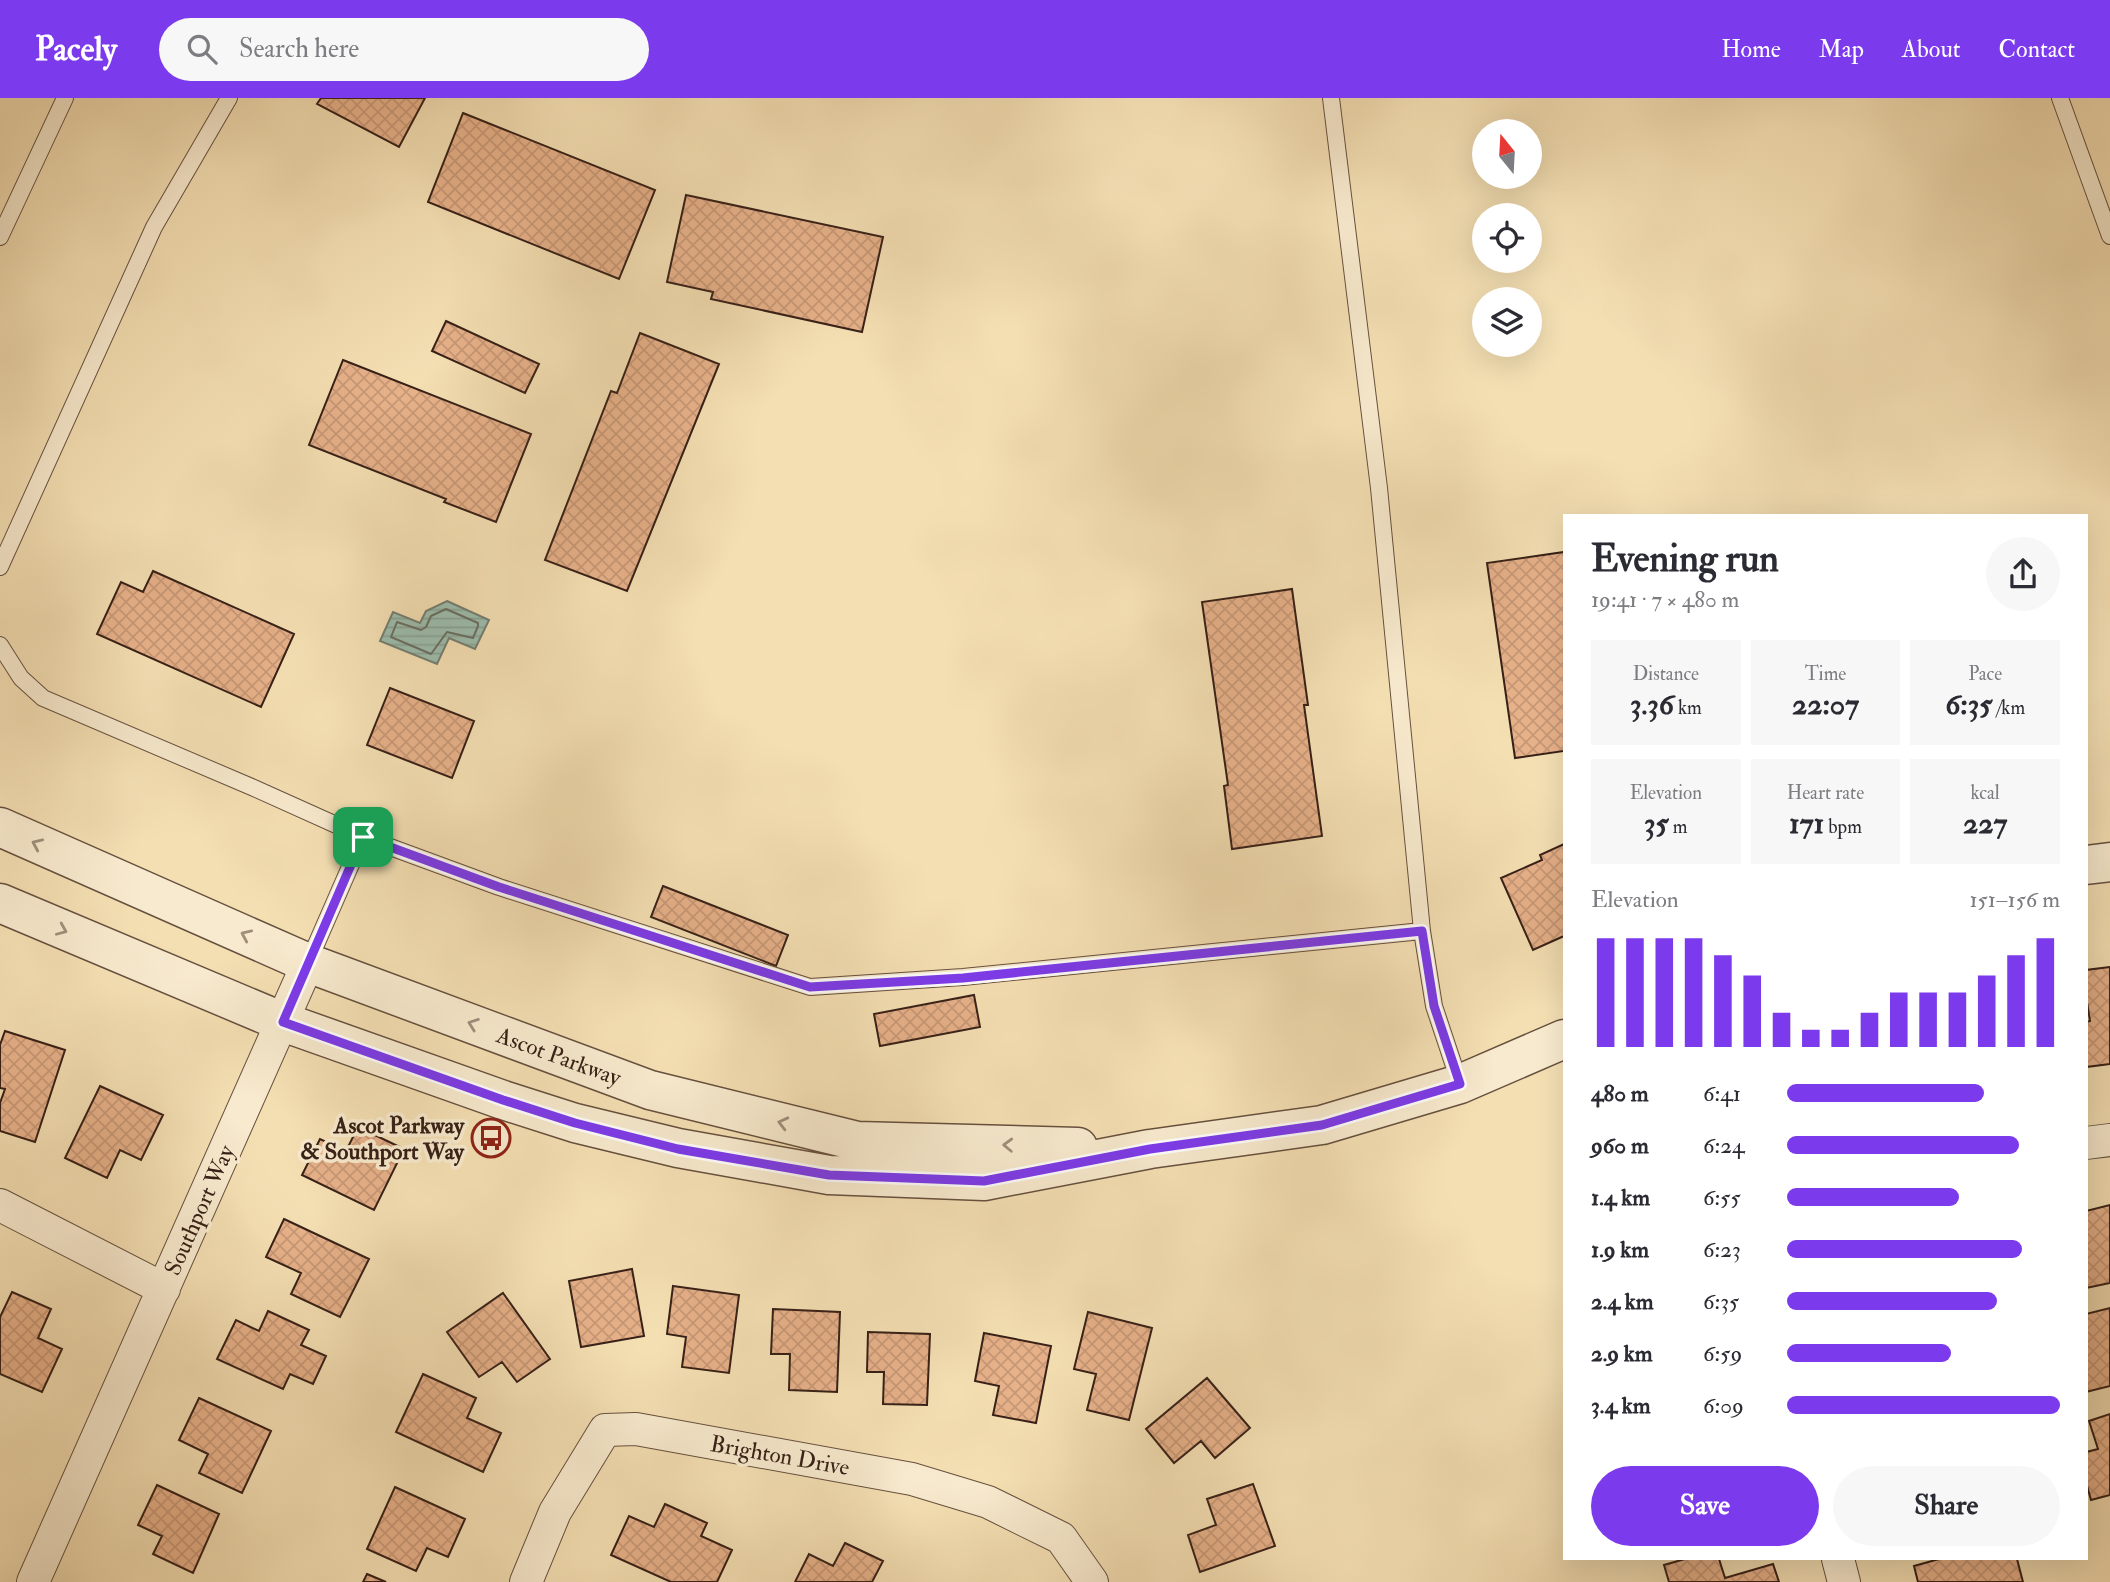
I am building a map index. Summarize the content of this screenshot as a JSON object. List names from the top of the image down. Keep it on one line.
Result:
{"streets":{"street":["Ascot Parkway","Southport Way","Brighton Drive"]},"crossings":[["Ascot Parkway","Southport Way"]],"places":{"bus stop":["Ascot Parkway & Southport Way"]},"north":"top","page":{"header":"Pacely","search":"Search here","nav":["Home","Map","About","Contact"],"heading":["Evening run","19:41 · 7 × 480 m"],"stats":[["Distance","3.36 km"],["Time","22:07"],["Pace","6:35 /km"],["Elevation","35 m"],["Heart rate","171 bpm"],["kcal","227"]],"chart":["Elevation","151–156 m"],"list":[{"name":"480 m","note":"6:41"},{"name":"960 m","note":"6:24"},{"name":"1.4 km","note":"6:55"},{"name":"1.9 km","note":"6:23"},{"name":"2.4 km","note":"6:35"},{"name":"2.9 km","note":"6:59"},{"name":"3.4 km","note":"6:09"}],"buttons":["Save","Share"]}}
